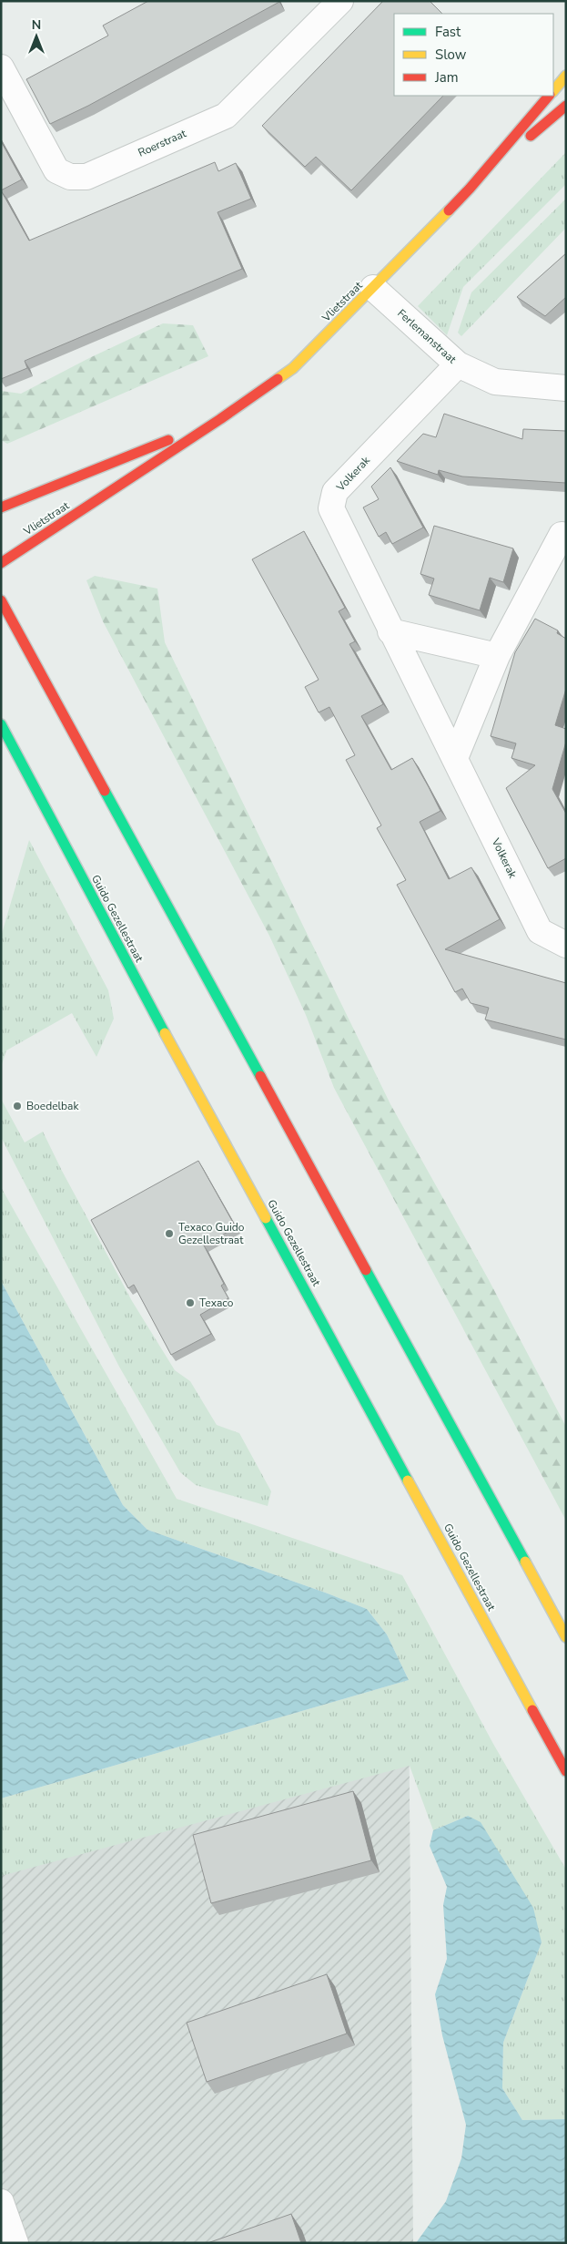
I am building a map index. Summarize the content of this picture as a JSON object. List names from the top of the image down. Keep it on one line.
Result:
{"streets":{"main road":["Vlietstraat","Guido Gezellestraat"],"street":["Roerstraat","Ferlemanstraat","Volkerak"]},"crossings":[["Vlietstraat","Ferlemanstraat"],["Ferlemanstraat","Volkerak"]],"places":["Boedelbak","Texaco Guido Gezellestraat","Texaco"],"legend":["Fast","Slow","Jam"],"north":"top"}
